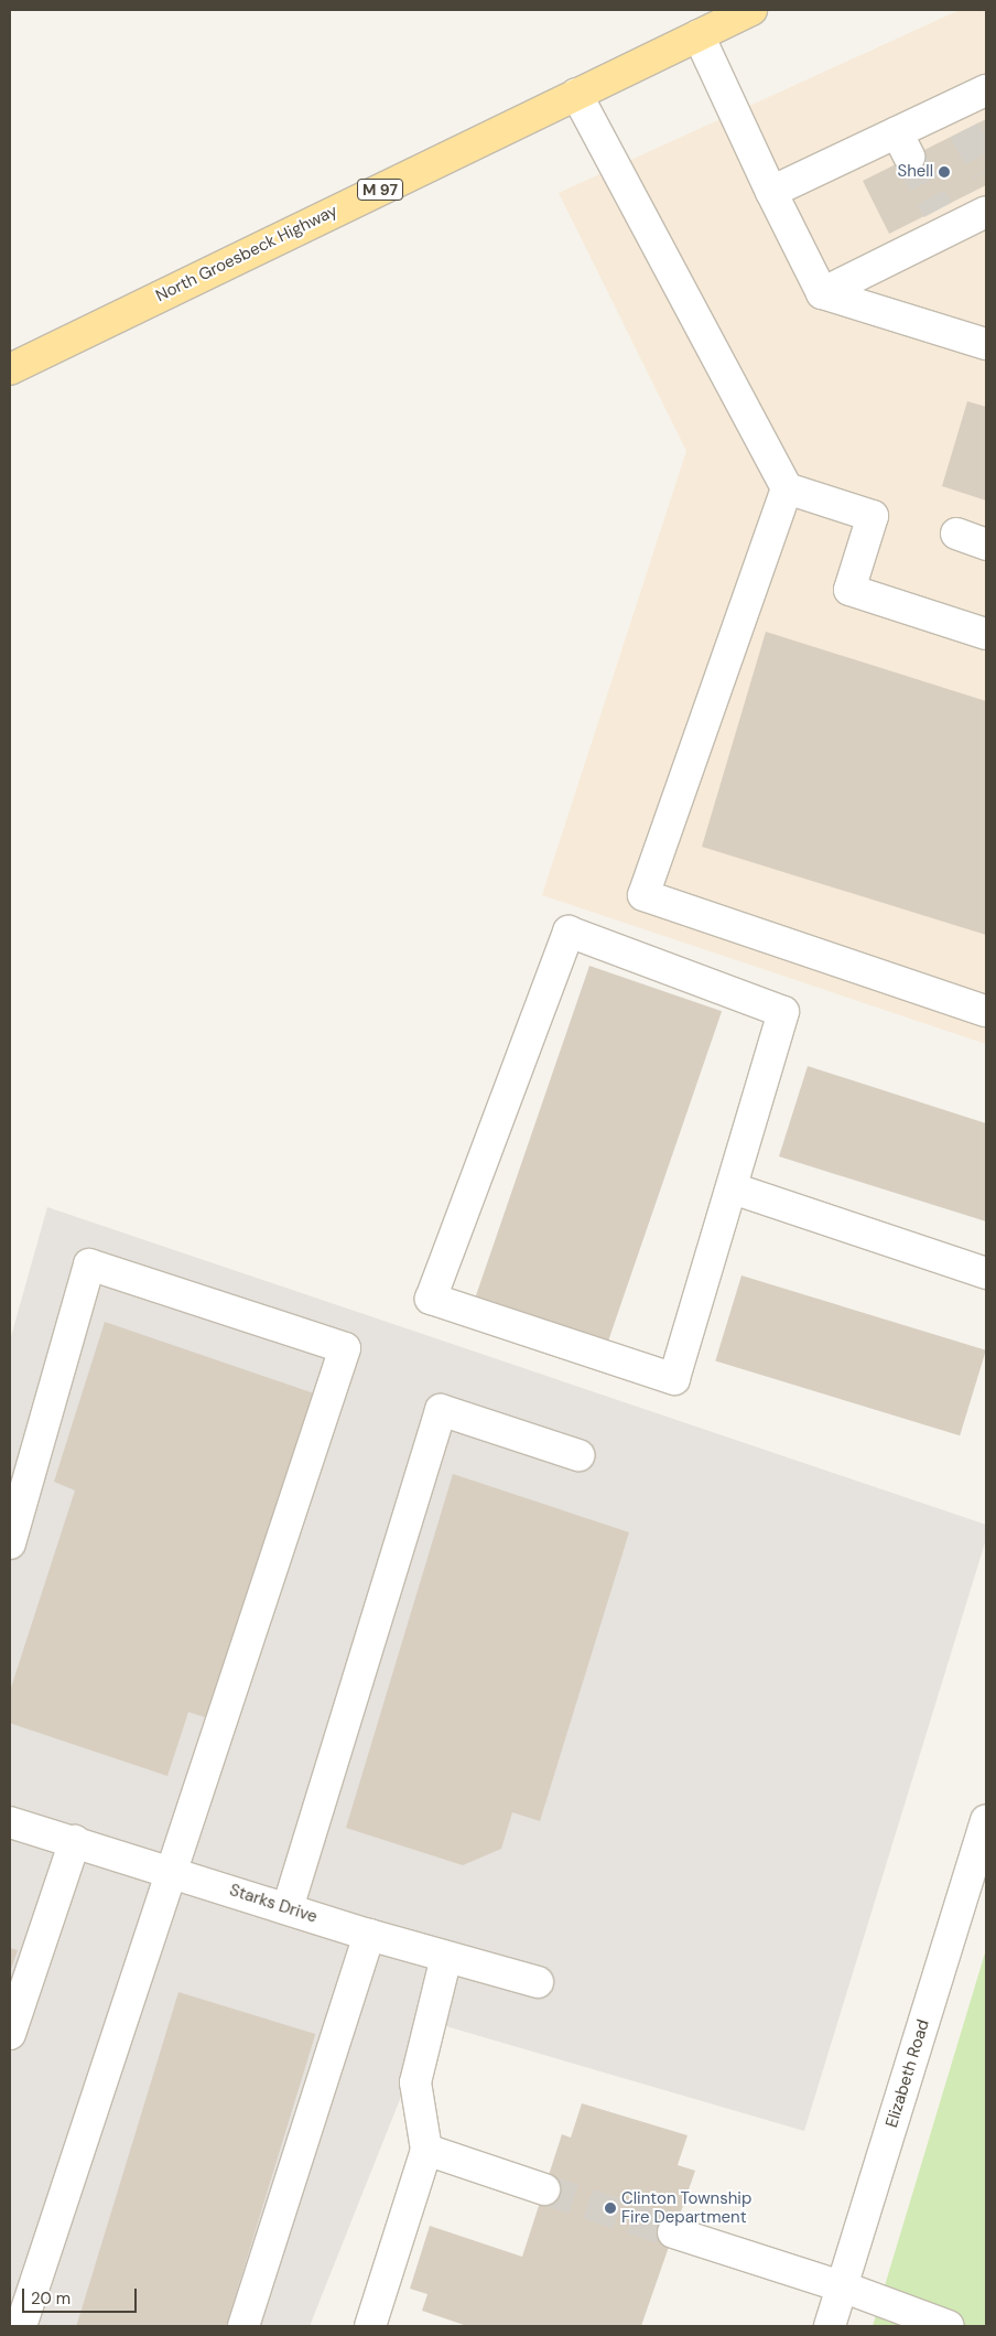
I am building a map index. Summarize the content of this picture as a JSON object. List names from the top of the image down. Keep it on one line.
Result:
{"streets":{"main road":["M 97","North Groesbeck Highway"],"street":["Starks Drive","Elizabeth Road"]},"places":["Shell","Clinton Township Fire Department"],"scale_bar":"20 m"}
